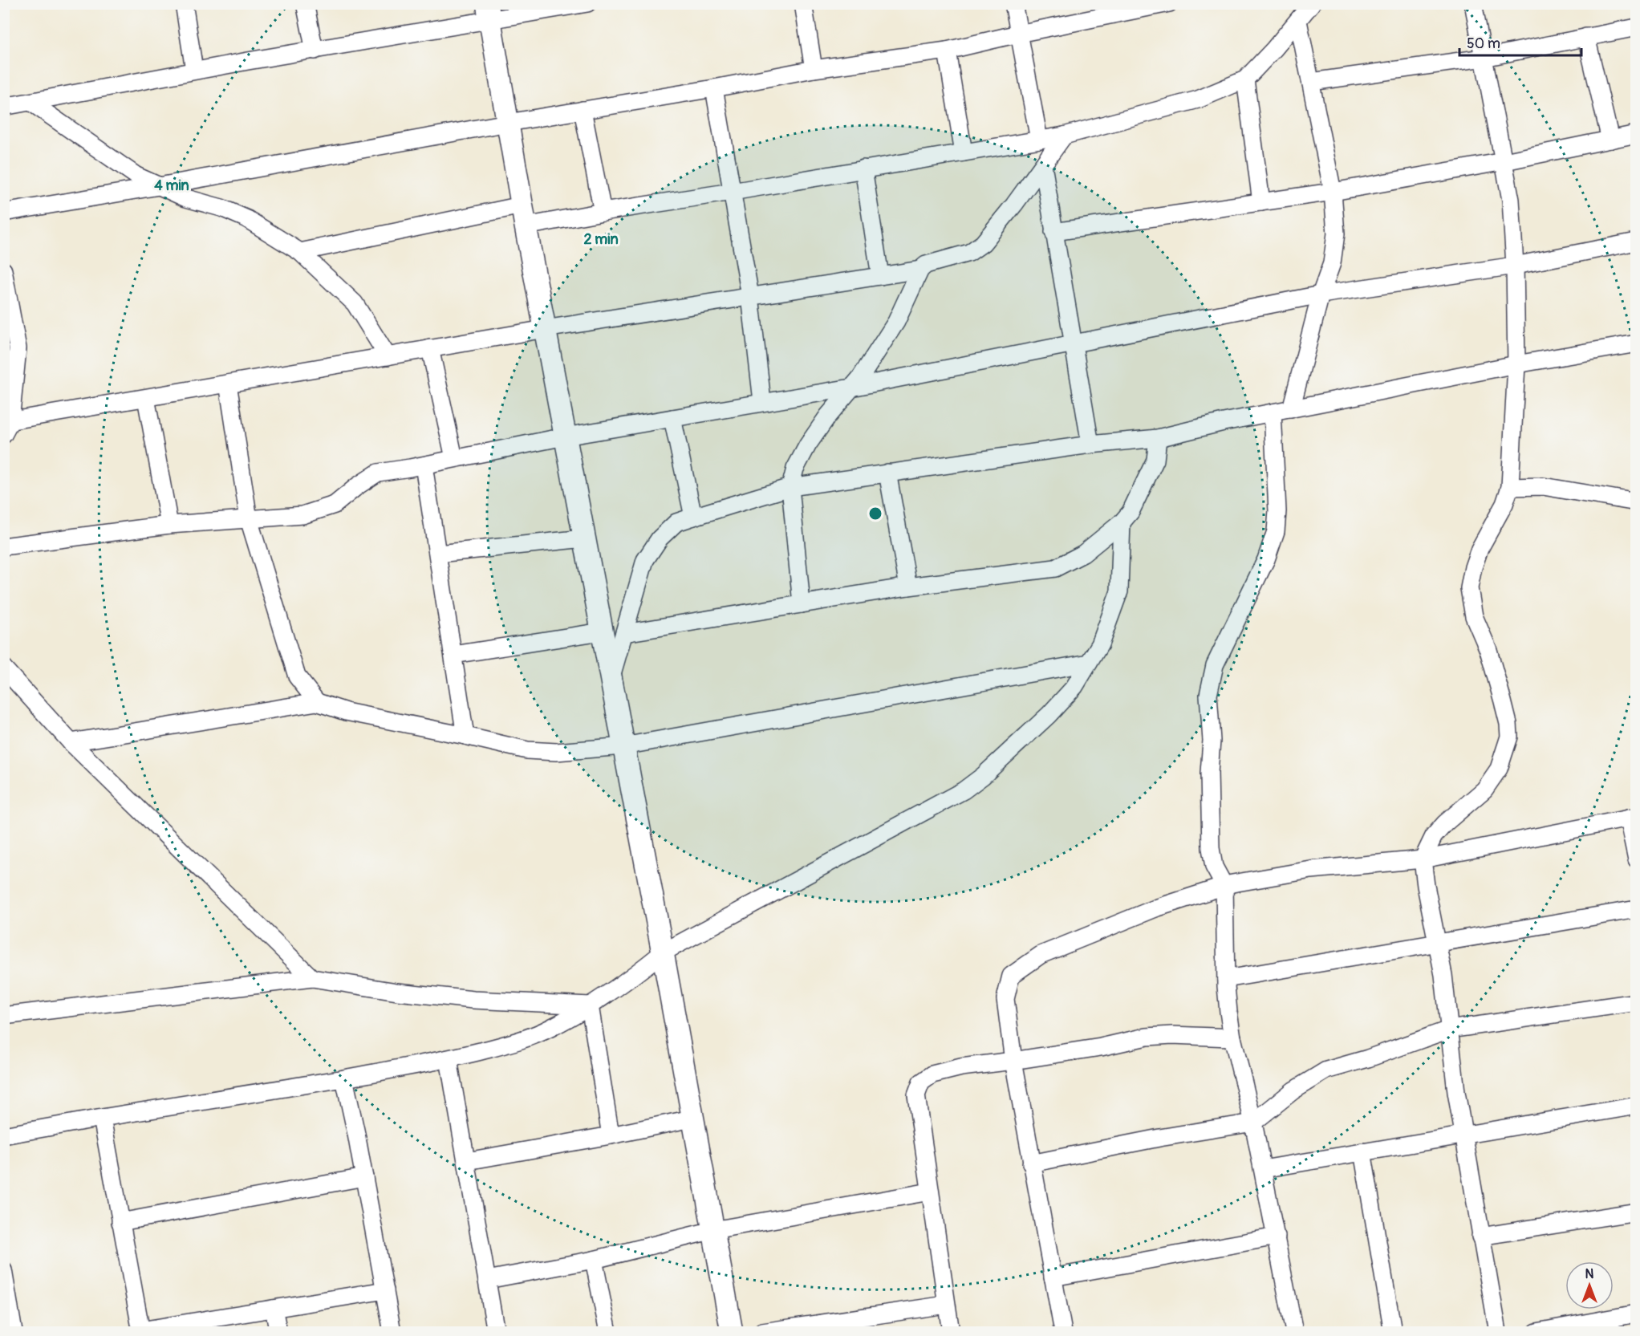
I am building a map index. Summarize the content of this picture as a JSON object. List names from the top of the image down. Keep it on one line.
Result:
{"scale_bar":"50 m","north":"top","rings":["4 min","2 min"]}
